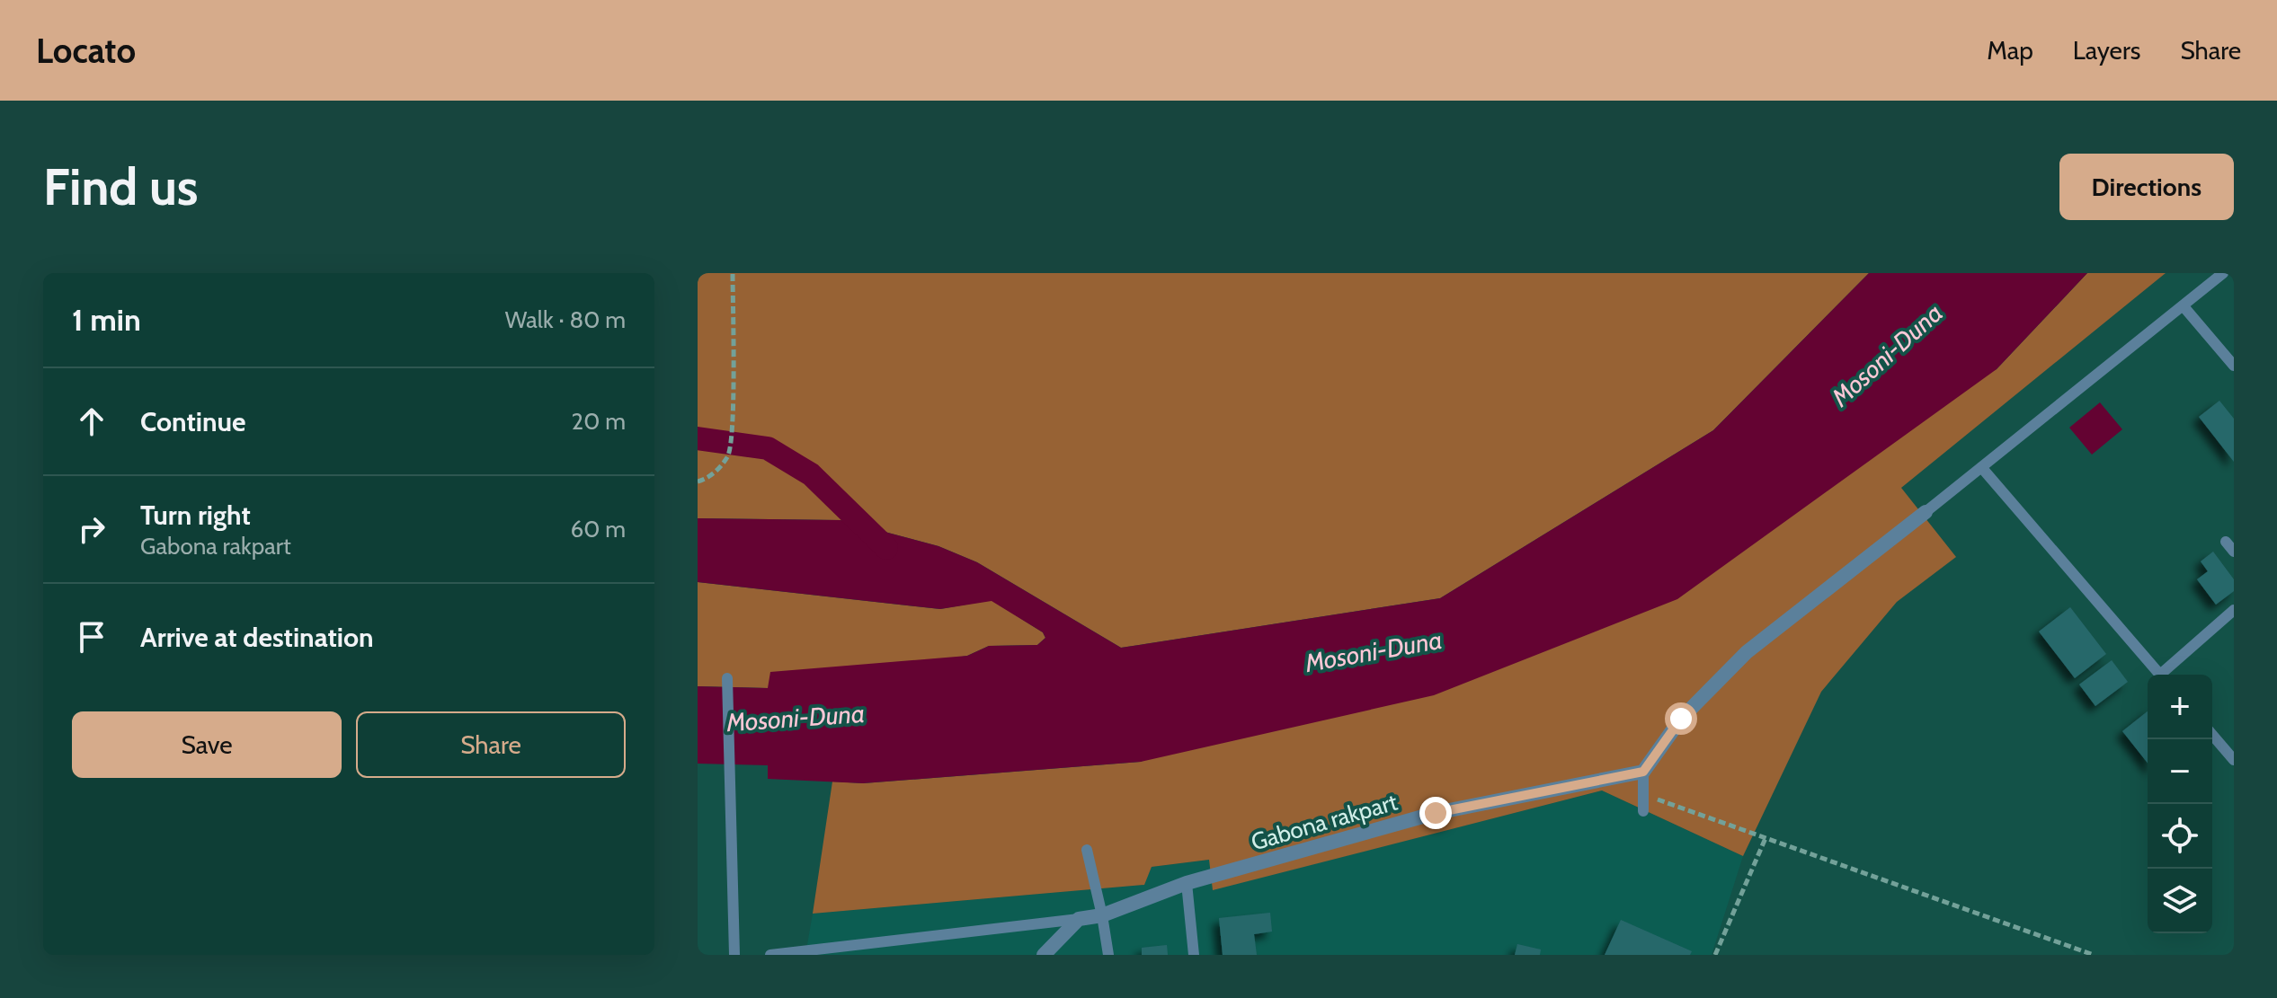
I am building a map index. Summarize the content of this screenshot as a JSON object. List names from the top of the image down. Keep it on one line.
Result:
{"streets":{"street":["Gabona rakpart"]},"water":["Mosoni-Duna"],"page":{"header":"Locato","nav":["Map","Layers","Share"],"buttons":["Directions",["Save","Share"]],"title":"Find us","heading":["1 min","Walk · 80 m"],"list":[["Continue","20 m"],["Turn right","Gabona rakpart","60 m"],"Arrive at destination"],"map_buttons":["+","−"]}}
